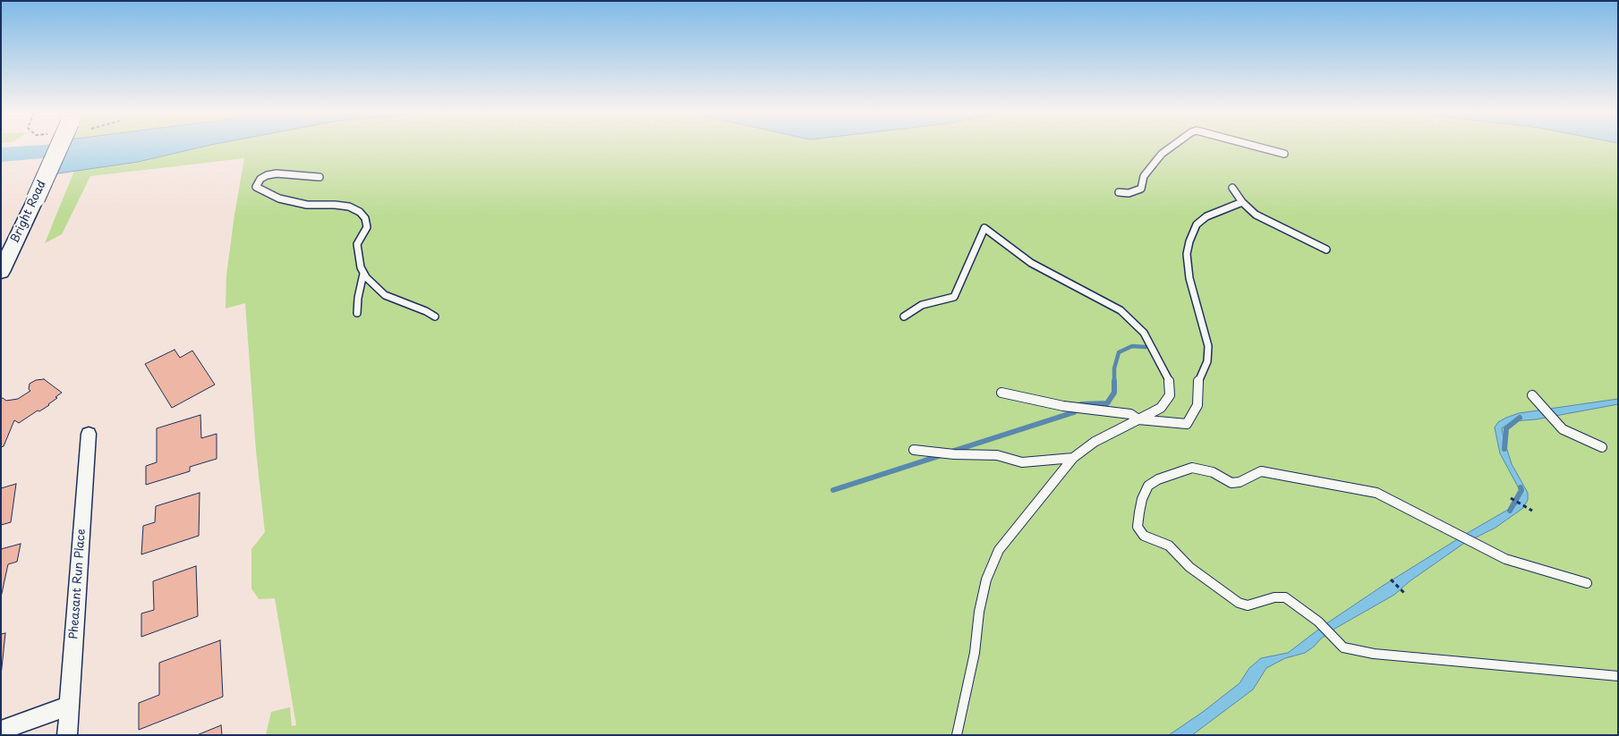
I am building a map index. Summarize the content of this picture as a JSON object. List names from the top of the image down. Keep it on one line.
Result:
{"streets":{"main road":["Bright Road"],"street":["Pheasant Run Place"]}}
